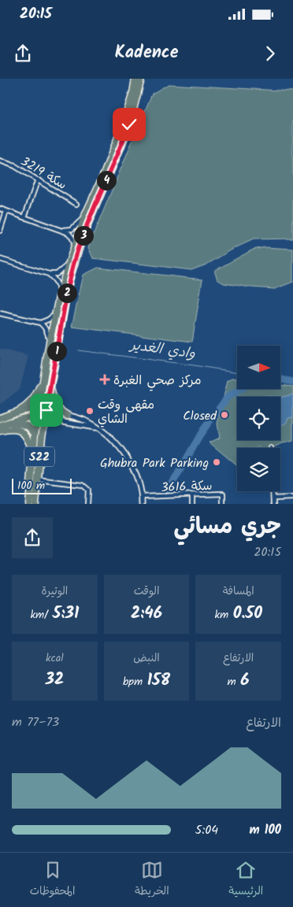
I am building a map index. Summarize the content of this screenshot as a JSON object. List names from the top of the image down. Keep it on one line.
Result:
{"streets":{"main road":["S22"],"street":["سكة 3219","سكة 3616"]},"water":["وادي الغدير"],"places":{"health":["مركز صحي الغبرة"],"other":["مقهى وقت الشاي","Closed","Ghubra Park Parking"]},"scale_bar":"100 m","north":"right","page":{"status":"20:15","header":"Kadence","pins":["4","3","2","1"],"scale":"100 m","heading":["جري مسائي","20:15"],"stats":[["المسافة","0.50 km"],["الوقت","2:46"],["الوتيرة","5:31 /km"],["الارتفاع","6 m"],["النبض","158 bpm"],["kcal","32"]],"chart":["الارتفاع","73–77 m"],"list":[{"name":"100 m","note":"5:04"}],"tabs":["الرئيسية","الخريطة","المحفوظات"]}}
